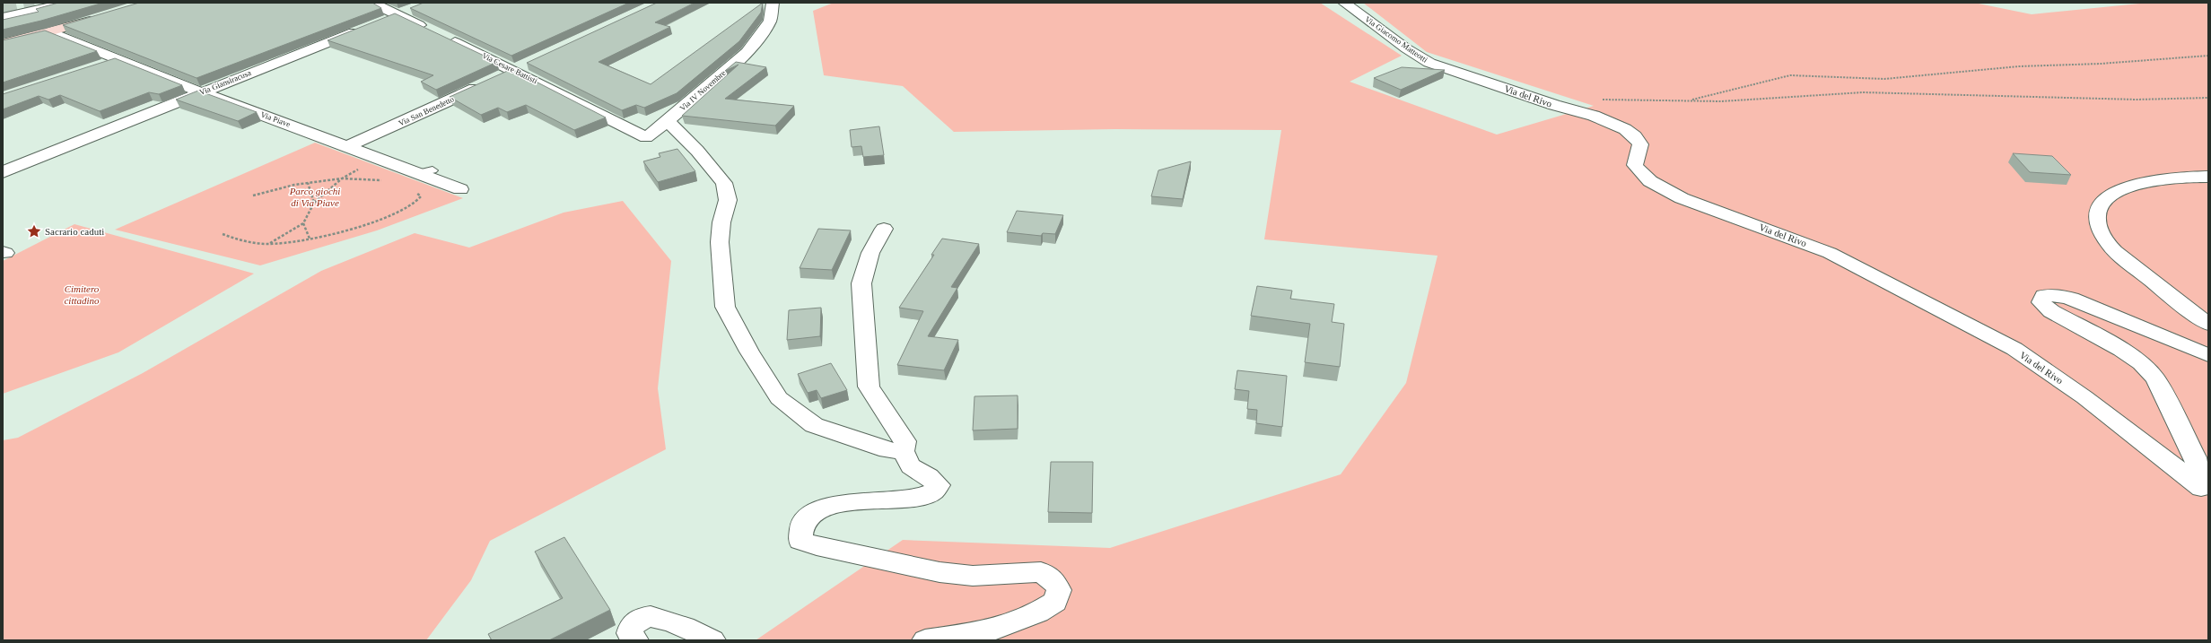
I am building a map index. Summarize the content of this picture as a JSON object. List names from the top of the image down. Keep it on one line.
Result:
{"streets":{"street":["Via Giacomo Matteotti","Via Cesare Battisti","Via Giansiracusa","Via IV Novembre","Via del Rivo","Via San Benedetto","Via Piave"]},"crossings":[["Via Giacomo Matteotti","Via del Rivo"],["Via Cesare Battisti","Via Giansiracusa"],["Via Cesare Battisti","Via IV Novembre"],["Via Cesare Battisti","Via San Benedetto"],["Via Giansiracusa","Via Piave"],["Via San Benedetto","Via Piave"]],"parks":["Parco giochi di Via Piave","Cimitero cittadino"],"places":{"place":["Sacrario caduti"]}}
